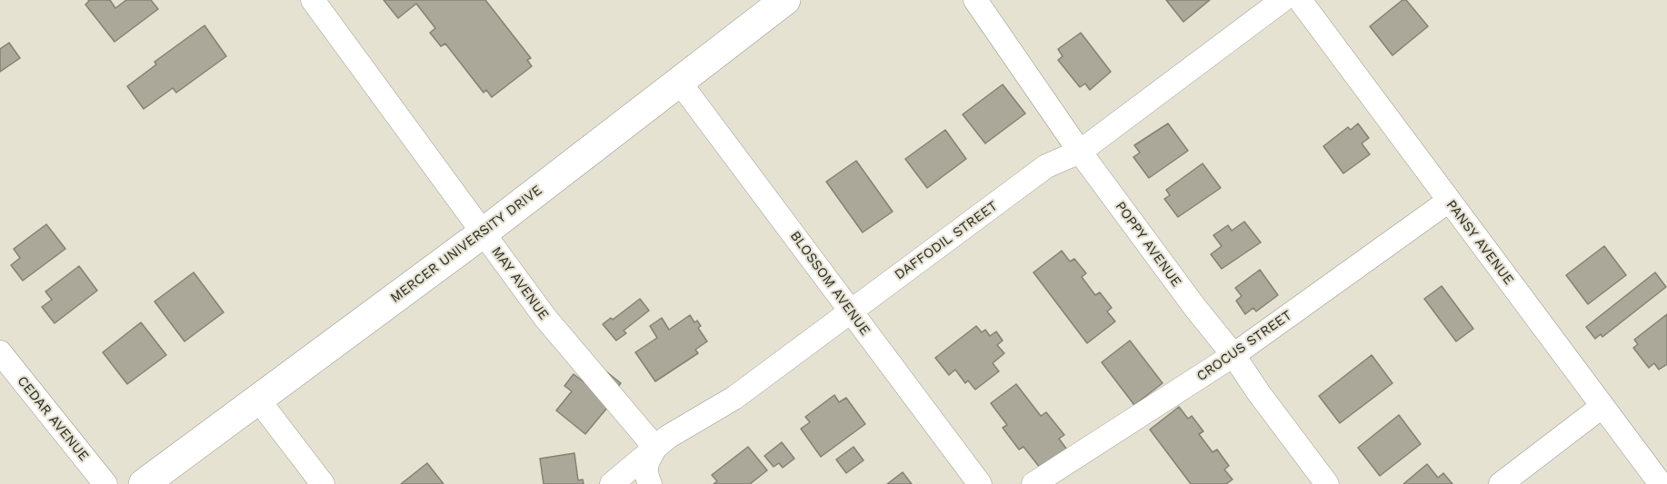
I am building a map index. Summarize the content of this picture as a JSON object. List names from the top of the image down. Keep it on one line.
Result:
{"streets":{"main road":["MERCER UNIVERSITY DRIVE"],"street":["DAFFODIL STREET","PANSY AVENUE","POPPY AVENUE","MAY AVENUE","BLOSSOM AVENUE","CROCUS STREET","CEDAR AVENUE"]},"crossings":[["DAFFODIL STREET","POPPY AVENUE"],["DAFFODIL STREET","MAY AVENUE"],["DAFFODIL STREET","BLOSSOM AVENUE"],["PANSY AVENUE","CROCUS STREET"],["MERCER UNIVERSITY DRIVE","MAY AVENUE"],["MERCER UNIVERSITY DRIVE","BLOSSOM AVENUE"],["POPPY AVENUE","CROCUS STREET"]]}
